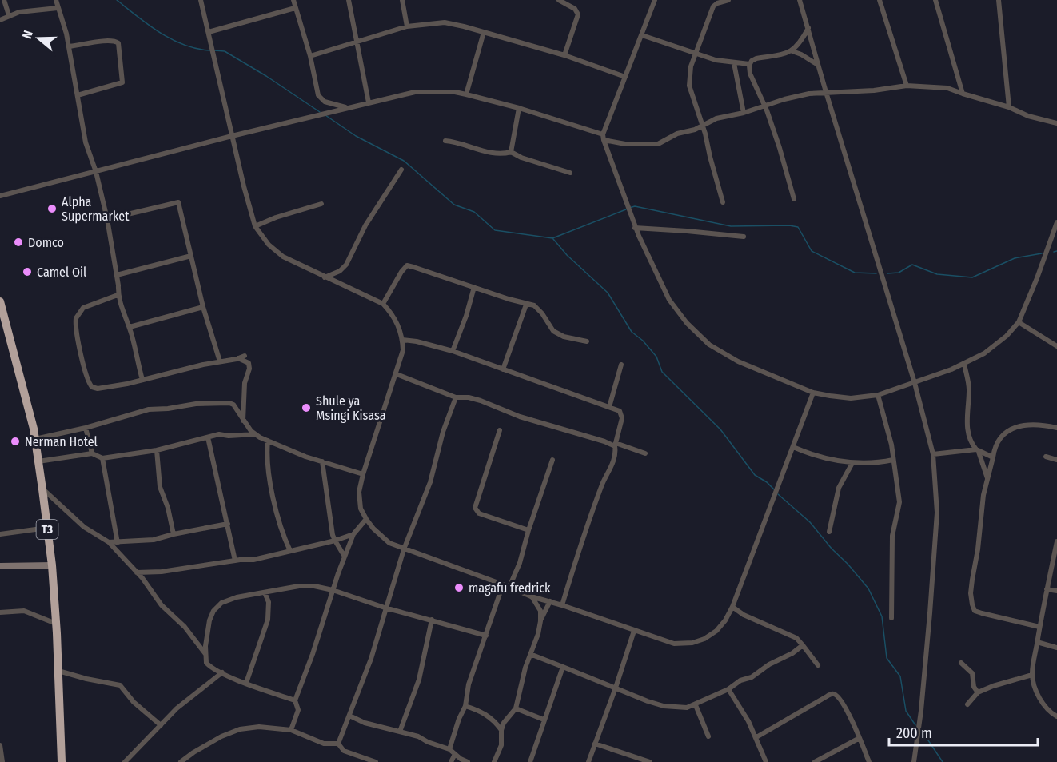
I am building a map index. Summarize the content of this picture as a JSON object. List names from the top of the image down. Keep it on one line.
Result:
{"streets":{"highway":["T3"]},"places":["Alpha Supermarket","Domco","Camel Oil","Shule ya Msingi Kisasa","Nerman Hotel","magafu fredrick"],"scale_bar":"200 m","north":"left"}
